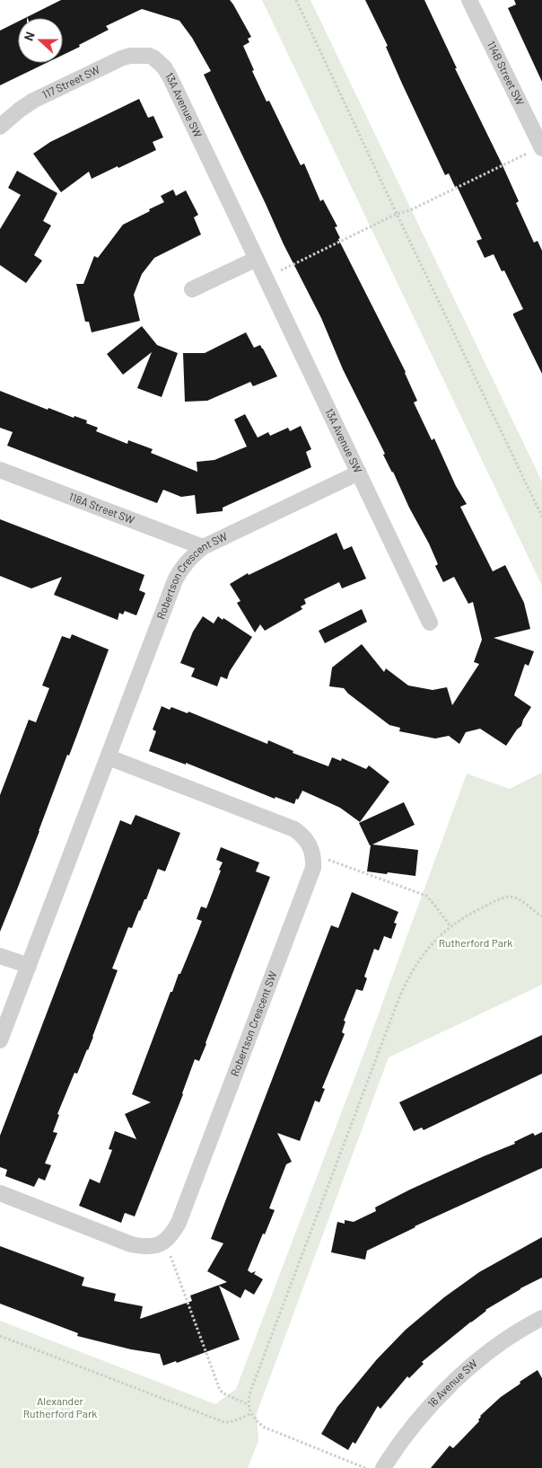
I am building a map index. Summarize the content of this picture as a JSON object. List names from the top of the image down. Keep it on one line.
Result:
{"streets":{"street":["114B Street SW","117 Street SW","13A Avenue SW","118A Street SW","Robertson Crescent SW","16 Avenue SW"]},"crossings":[["117 Street SW","13A Avenue SW"],["13A Avenue SW","Robertson Crescent SW"],["118A Street SW","Robertson Crescent SW"]],"parks":["Rutherford Park","Alexander Rutherford Park"],"north":"left"}
